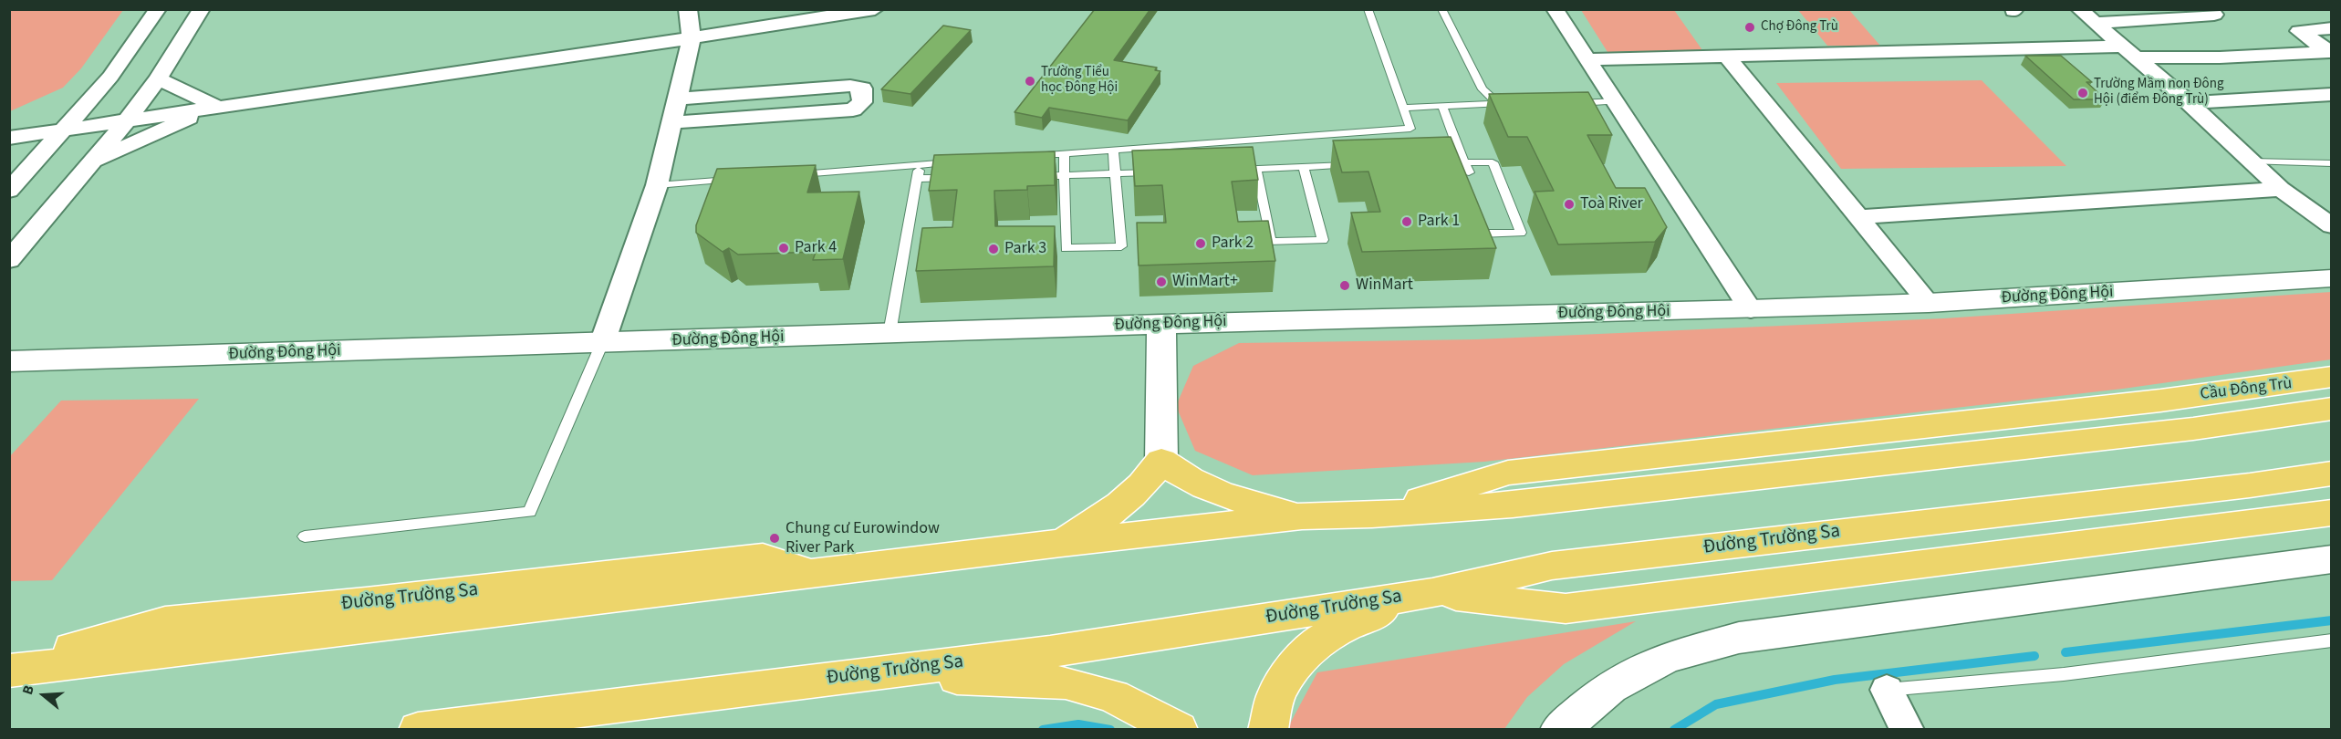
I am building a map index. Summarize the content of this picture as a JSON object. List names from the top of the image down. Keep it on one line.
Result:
{"streets":{"highway":["Cầu Đông Trù","Đường Trường Sa"],"street":["Đường Đông Hội"]},"crossings":[["Cầu Đông Trù","Đường Trường Sa"]],"places":["Chợ Đông Trù","Trường Tiểu học Đông Hội","Trường Mầm non Đông Hội (điểm Đông Trù)","Toà River","Park 1","Park 2","Park 4","Park 3","WinMart+","WinMart","Chung cư Eurowindow River Park"],"north":"left"}
